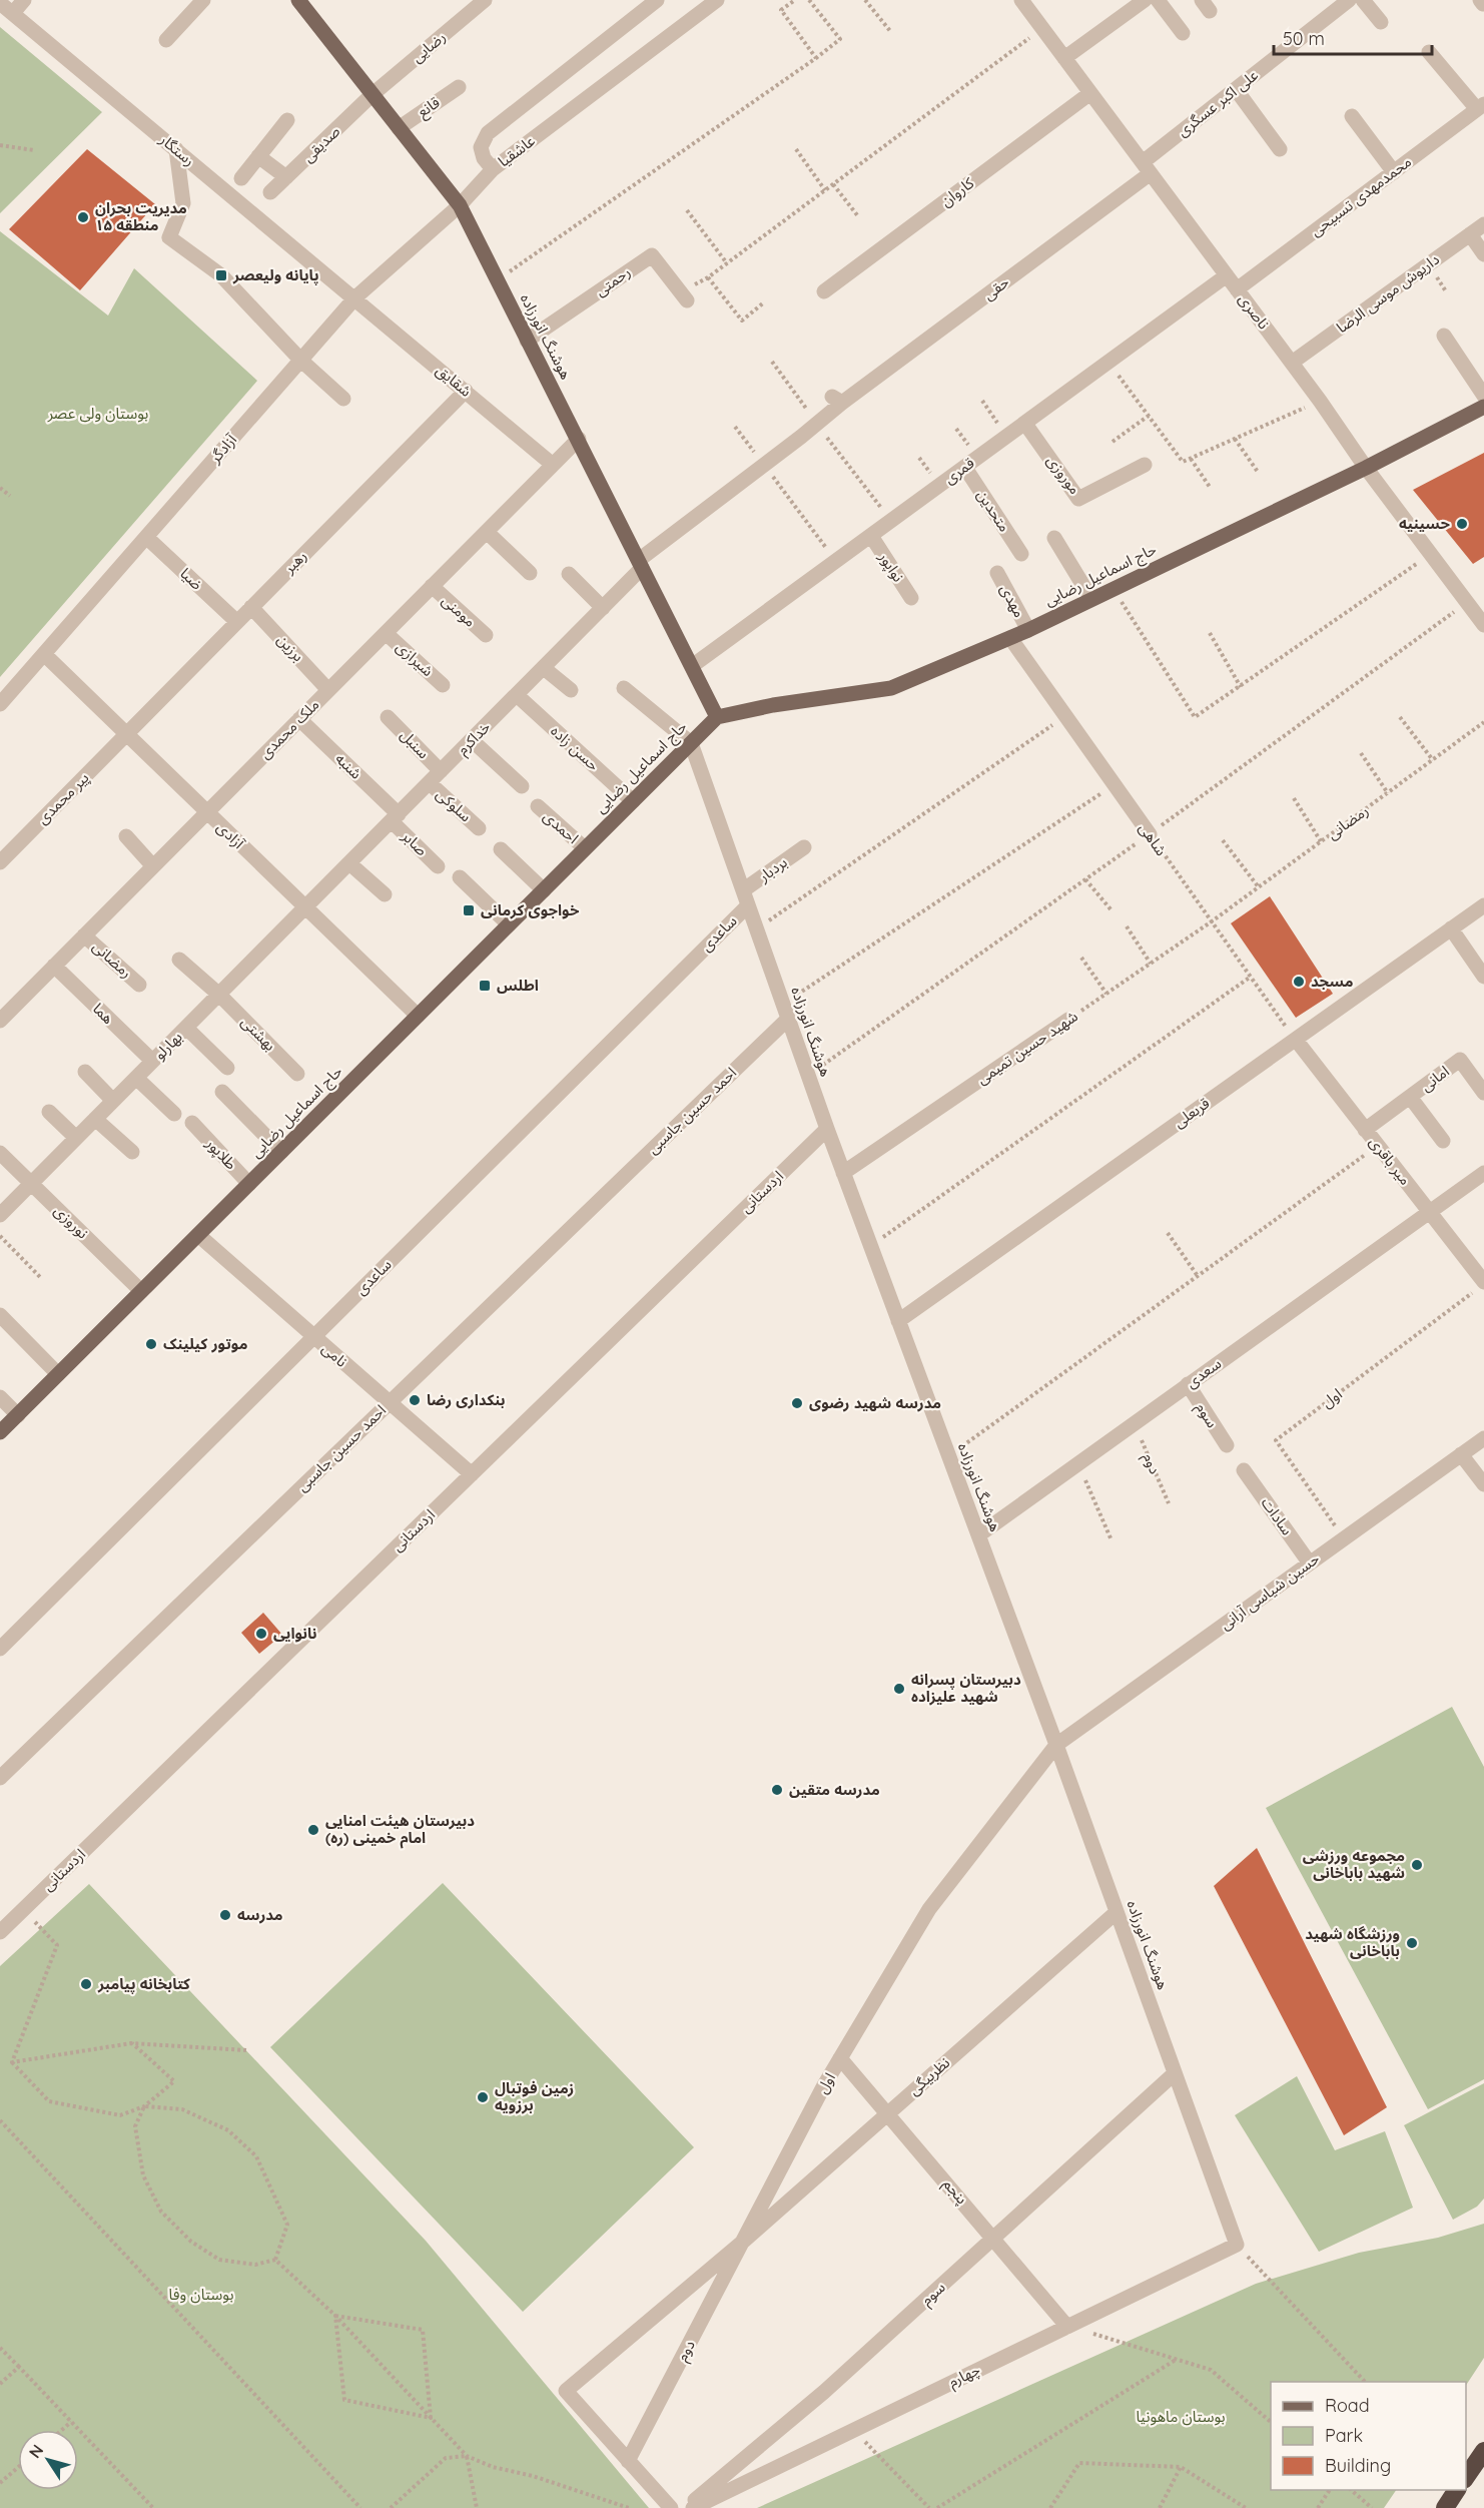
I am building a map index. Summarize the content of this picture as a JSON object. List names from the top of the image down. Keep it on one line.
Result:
{"streets":{"main road":["هوشنگ انورزاده","حاج اسماعیل رضایی"],"street":["رضایی","علی اکبر عسگری","قانع","صدیقی","رستگار","عاشقیا","کاروان","محمدمهدی تسبیحی","رحمتی","حقی","داریوش موسی الرضا","ناصری","شقایق","آزادگر","قمری","موروزی","متحدین","رهبر","نواپور","ضیا","مهدی","مومنی","برزین","شیرازی","ملک محمدی","خداکرم","سنبل","حسن زاده","شنبه","پیر محمدی","سلوکی","رمضانی","احمدی","آزادی","شاهی","صابر","بردبار","ساعدی","هما","بهشتی","بهارلو","شهید حسین تمیمی","امانی","احمد حسین جاسبی","قربعلی","طلاپور","میر باقری","اردستانی","نوروزی","نامی","سعدی","اول","سوم","دوم","سادات","حسین شیاسی آرانی","نظربیگی","پنجم","چهارم"]},"crossings":[["رضایی","صدیقی"],["رضایی","هوشنگ انورزاده"],["علی اکبر عسگری","حقی"],["علی اکبر عسگری","ناصری"],["قانع","هوشنگ انورزاده"],["صدیقی","هوشنگ انورزاده"],["رستگار","شقایق"],["رستگار","آزادگر"],["عاشقیا","آزادگر"],["کاروان","ناصری"],["محمدمهدی تسبیحی","ناصری"],["رحمتی","هوشنگ انورزاده"],["حقی","ناصری"],["حقی","هوشنگ انورزاده"],["حقی","خداکرم"],["داریوش موسی الرضا","ناصری"],["ناصری","قمری"],["ناصری","حاج اسماعیل رضایی"],["هوشنگ انورزاده","آزادگر"],["هوشنگ انورزاده","قمری"],["هوشنگ انورزاده","حاج اسماعیل رضایی"],["هوشنگ انورزاده","ملک محمدی"],["هوشنگ انورزاده","خداکرم"],["هوشنگ انورزاده","بردبار"],["هوشنگ انورزاده","ساعدی"],["هوشنگ انورزاده","شهید حسین تمیمی"],["هوشنگ انورزاده","احمد حسین جاسبی"],["هوشنگ انورزاده","قربعلی"],["هوشنگ انورزاده","اردستانی"],["هوشنگ انورزاده","سعدی"],["هوشنگ انورزاده","اول"],["هوشنگ انورزاده","سوم"],["هوشنگ انورزاده","حسین شیاسی آرانی"],["هوشنگ انورزاده","نظربیگی"],["هوشنگ انورزاده","چهارم"],["شقایق","آزادگر"],["شقایق","رهبر"],["شقایق","ملک محمدی"],["آزادگر","ضیا"],["آزادگر","آزادی"],["قمری","موروزی"],["قمری","متحدین"],["قمری","نواپور"],["رهبر","ضیا"],["رهبر","برزین"],["رهبر","پیر محمدی"],["رهبر","آزادی"],["حاج اسماعیل رضایی","مهدی"],["حاج اسماعیل رضایی","حسن زاده"],["حاج اسماعیل رضایی","احمدی"],["حاج اسماعیل رضایی","آزادی"],["حاج اسماعیل رضایی","شاهی"],["حاج اسماعیل رضایی","طلاپور"],["حاج اسماعیل رضایی","نوروزی"],["حاج اسماعیل رضایی","نامی"],["مومنی","ملک محمدی"],["برزین","ملک محمدی"],["شیرازی","ملک محمدی"],["ملک محمدی","شنبه"],["ملک محمدی","رمضانی"],["ملک محمدی","آزادی"],["ملک محمدی","هما"],["خداکرم","سنبل"],["خداکرم","حسن زاده"],["خداکرم","شنبه"],["خداکرم","سلوکی"],["خداکرم","آزادی"],["خداکرم","صابر"],["خداکرم","بهارلو"],["شنبه","صابر"],["پیر محمدی","آزادی"],["رمضانی","شاهی"],["رمضانی","شهید حسین تمیمی"],["آزادی","بهارلو"],["شاهی","شهید حسین تمیمی"],["شاهی","قربعلی"],["شاهی","میر باقری"],["بردبار","ساعدی"],["ساعدی","نامی"],["هما","بهارلو"],["بهشتی","بهارلو"],["بهارلو","نوروزی"],["امانی","میر باقری"],["احمد حسین جاسبی","نامی"],["قربعلی","میر باقری"],["میر باقری","سعدی"],["میر باقری","اول"],["اردستانی","نامی"],["سعدی","سوم"],["سعدی","دوم"],["اول","دوم"],["اول","حسین شیاسی آرانی"],["اول","نظربیگی"],["اول","پنجم"],["سوم","پنجم"],["دوم","نظربیگی"],["سادات","حسین شیاسی آرانی"],["نظربیگی","پنجم"],["پنجم","چهارم"]],"parks":["بوستان ولی عصر","بوستان وفا","بوستان ماهونیا"],"places":{"other":["مدیریت بحران منطقه ۱۵","حسینیه","مسجد","موتور کیلینک","بنکداری رضا","مدرسه شهید رضوی","نانوایی","دبیرستان پسرانه شهید علیزاده","مدرسه متقین","دبیرستان هیئت امنایی امام خمینی (ره)","مجموعه ورزشی شهید باباخانی","مدرسه","ورزشگاه شهید باباخانی","کتابخانه پیامبر","زمین فوتبال برزویه"],"transit":["پایانه ولیعصر","خواجوی کرمانی","اطلس"]},"legend":["Road","Park","Building"],"scale_bar":"50 m","north":"top left"}
